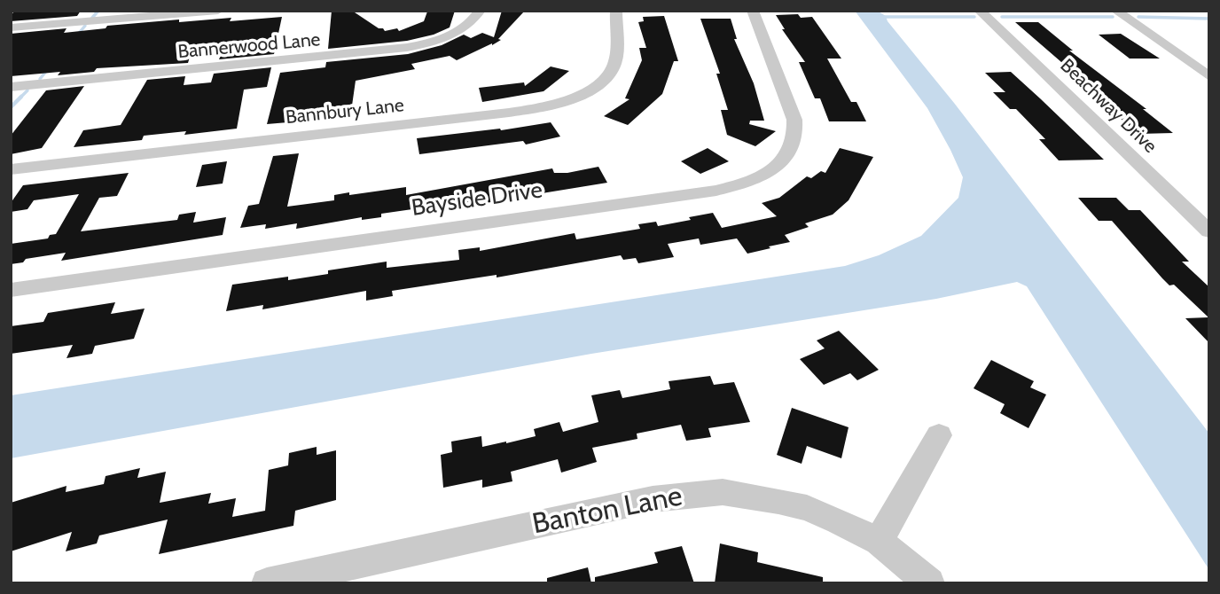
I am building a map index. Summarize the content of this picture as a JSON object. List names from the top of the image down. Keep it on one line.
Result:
{"streets":{"street":["Bannerwood Lane","Beachway Drive","Bannbury Lane","Bayside Drive","Banton Lane"]}}
